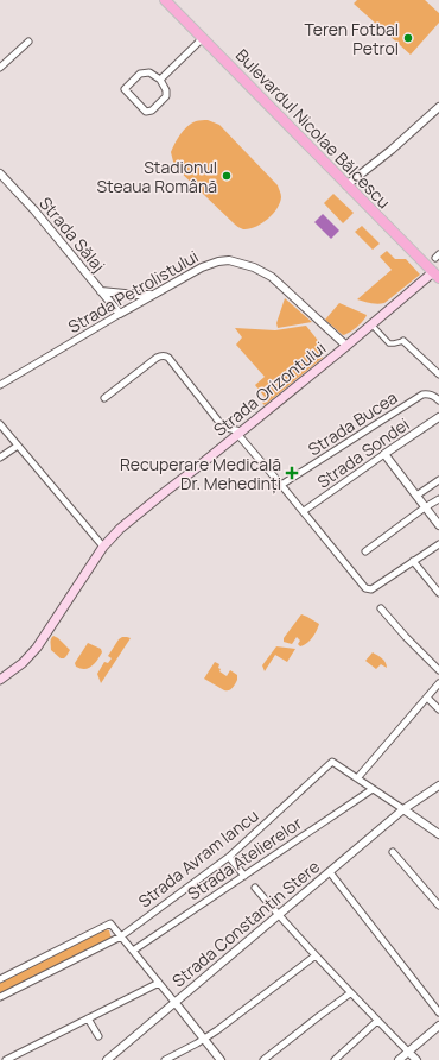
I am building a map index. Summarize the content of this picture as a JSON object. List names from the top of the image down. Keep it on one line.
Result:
{"streets":{"main road":["Bulevardul Nicolae Bălcescu","Strada Orizontului"],"street":["Strada Sălaj","Strada Petrolistului","Strada Bucea","Strada Sondei","Strada Avram Iancu","Strada Atelierelor","Strada Constantin Stere"]},"crossings":[["Bulevardul Nicolae Bălcescu","Strada Orizontului"],["Strada Sălaj","Strada Petrolistului"],["Strada Petrolistului","Strada Orizontului"]],"places":{"other":["Teren Fotbal Petrol","Stadionul Steaua Română"],"health":["Recuperare Medicală Dr. Mehedinți"]}}
